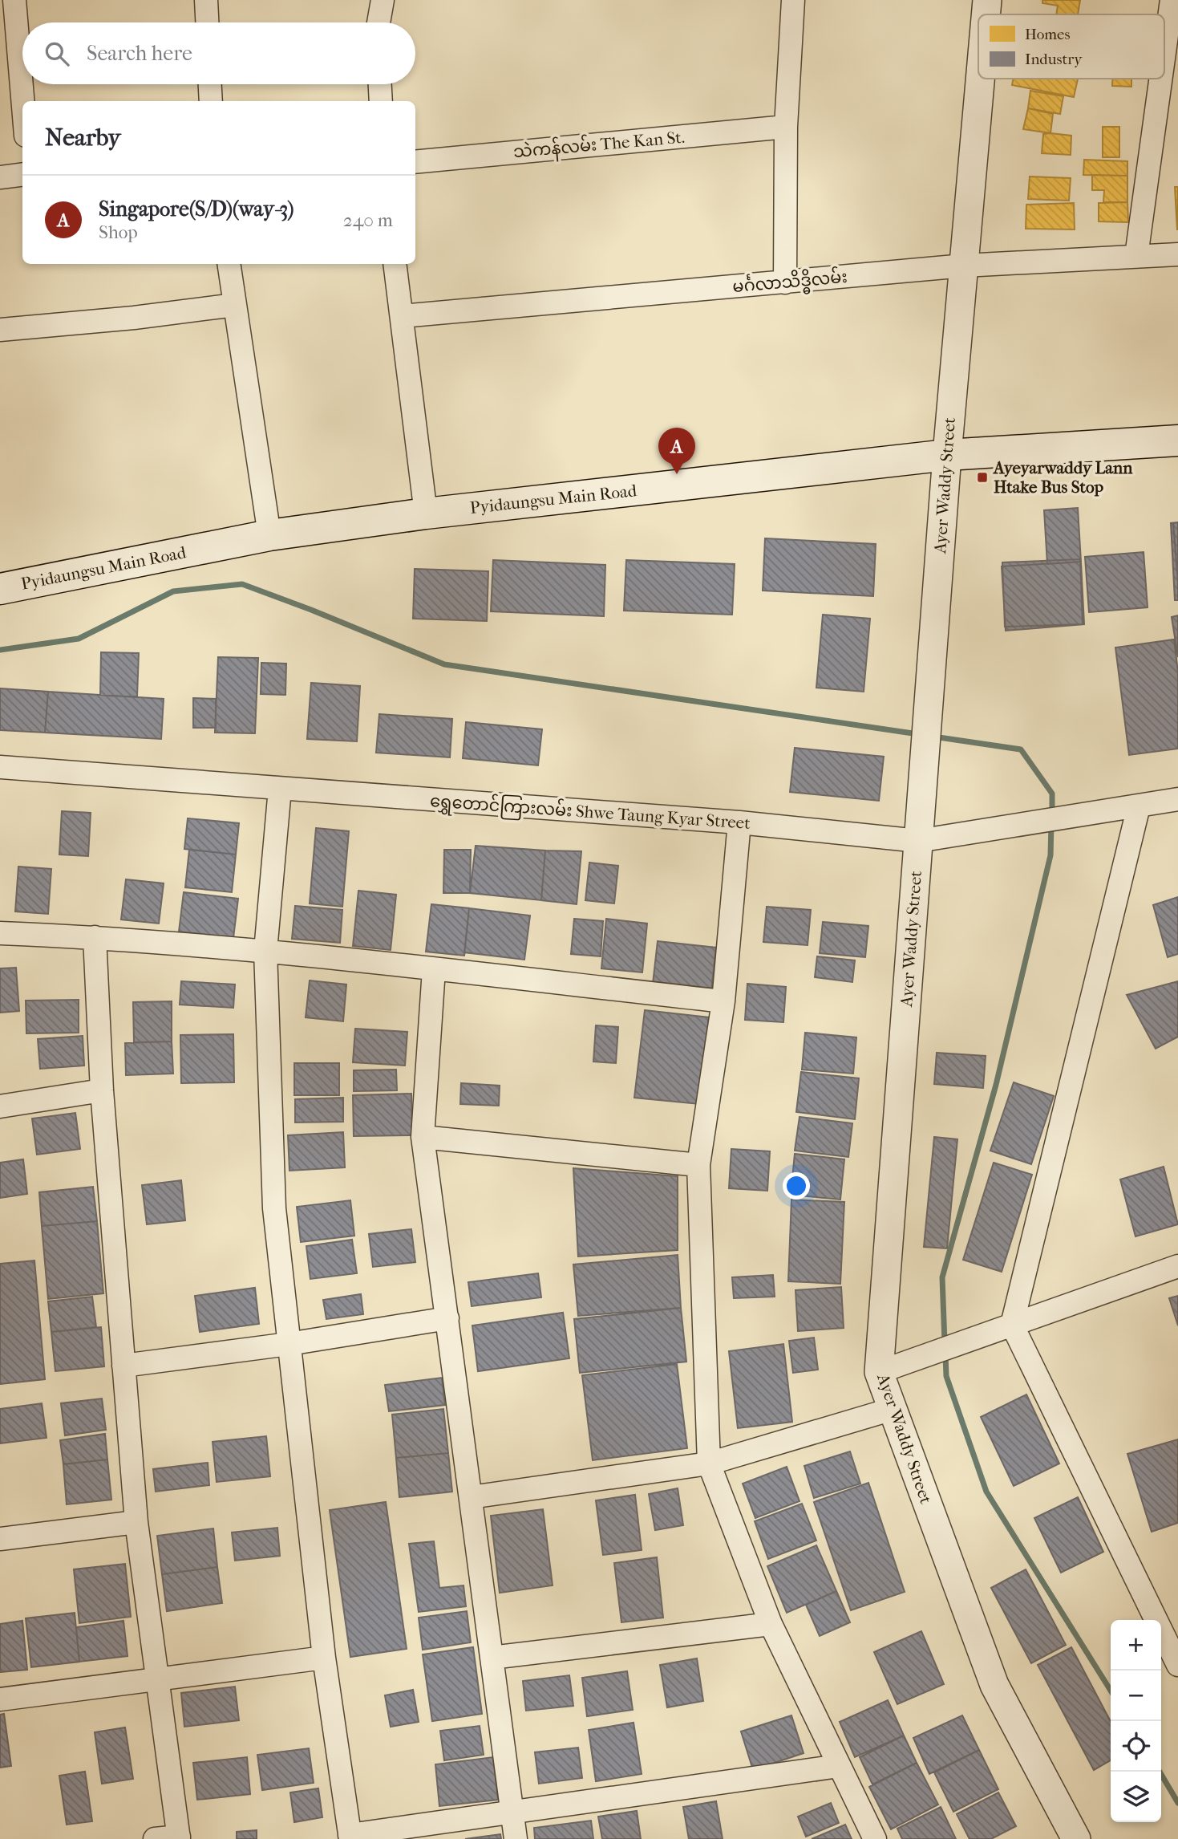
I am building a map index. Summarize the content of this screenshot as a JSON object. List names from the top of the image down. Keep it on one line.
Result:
{"streets":{"main road":["Pyidaungsu Main Road"],"street":["သဲကန်လမ်း The Kan St.","မင်္ဂလာသိဒ္ဓိလမ်း","Ayer Waddy Street","ရွှေတောင်ကြားလမ်း Shwe Taung Kyar Street"]},"crossings":[["မင်္ဂလာသိဒ္ဓိလမ်း","Ayer Waddy Street"],["Ayer Waddy Street","Pyidaungsu Main Road"],["Ayer Waddy Street","ရွှေတောင်ကြားလမ်း Shwe Taung Kyar Street"]],"places":{"transit":["Ayeyarwaddy Lann Htake Bus Stop"]},"legend":["Homes","Industry"],"page":{"search":"Search here","heading":"Nearby","list":[{"mark":"A","name":"Singapore(S/D)(way-3)","note":"Shop","value":"240 m"}],"pins":"A","map_buttons":["+","−"]}}
